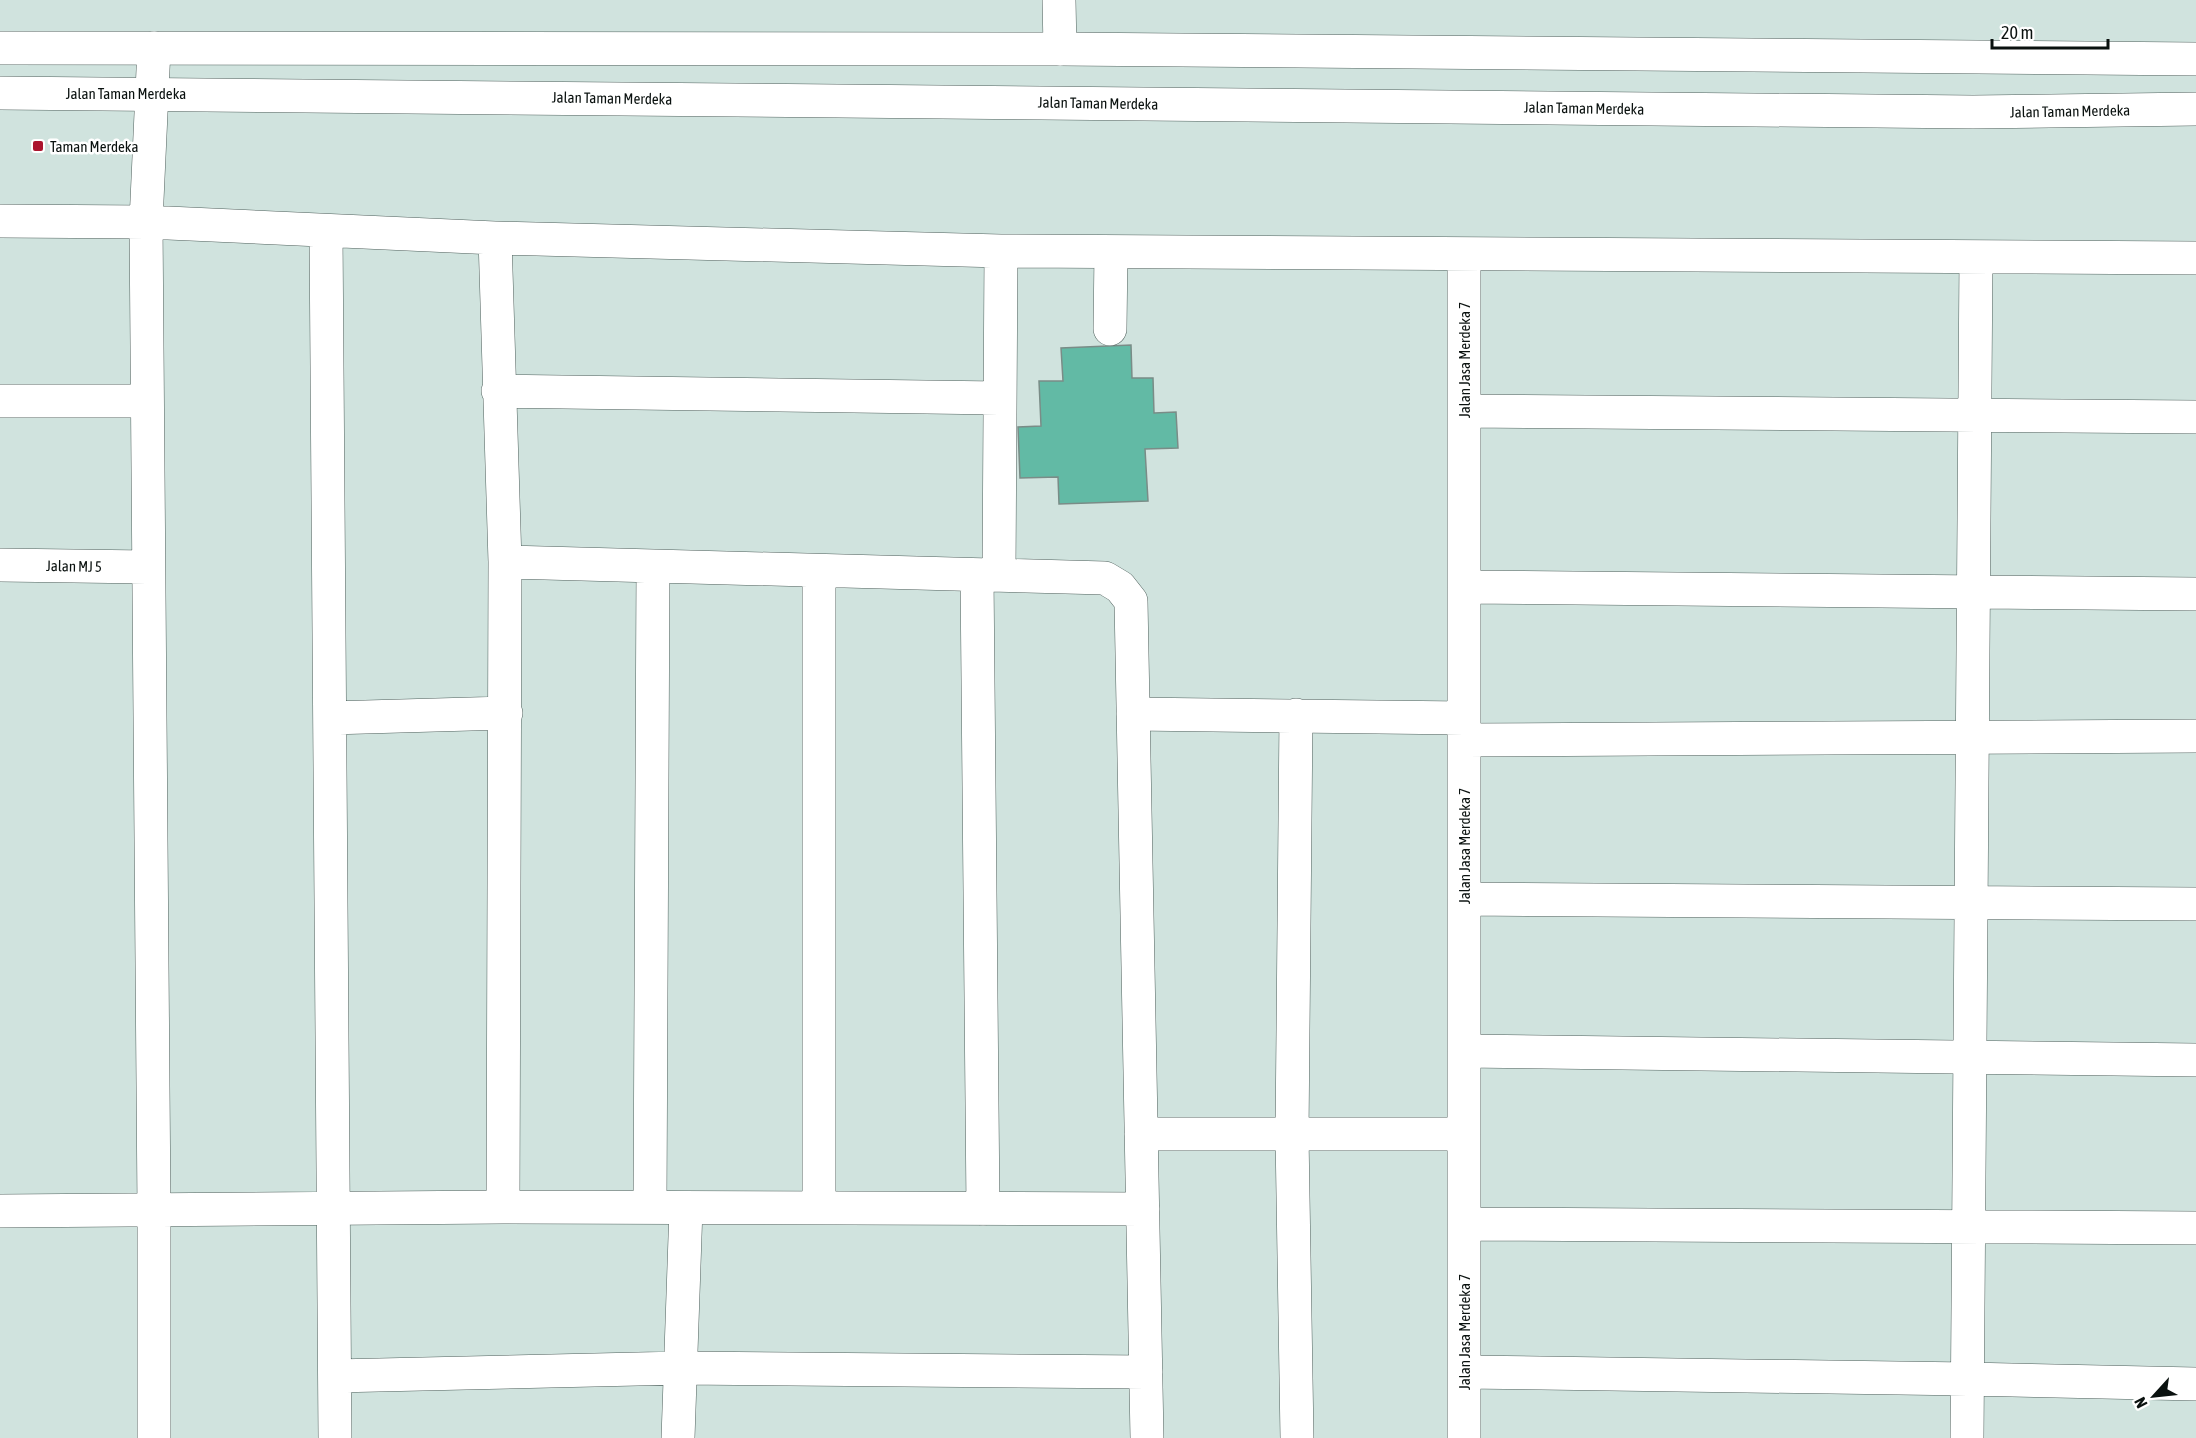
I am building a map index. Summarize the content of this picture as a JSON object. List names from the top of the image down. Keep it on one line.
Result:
{"streets":{"street":["Jalan Taman Merdeka","Jalan Jasa Merdeka 7","Jalan MJ 5"]},"places":{"transit":["Taman Merdeka"]},"scale_bar":"20 m","north":"bottom left"}
